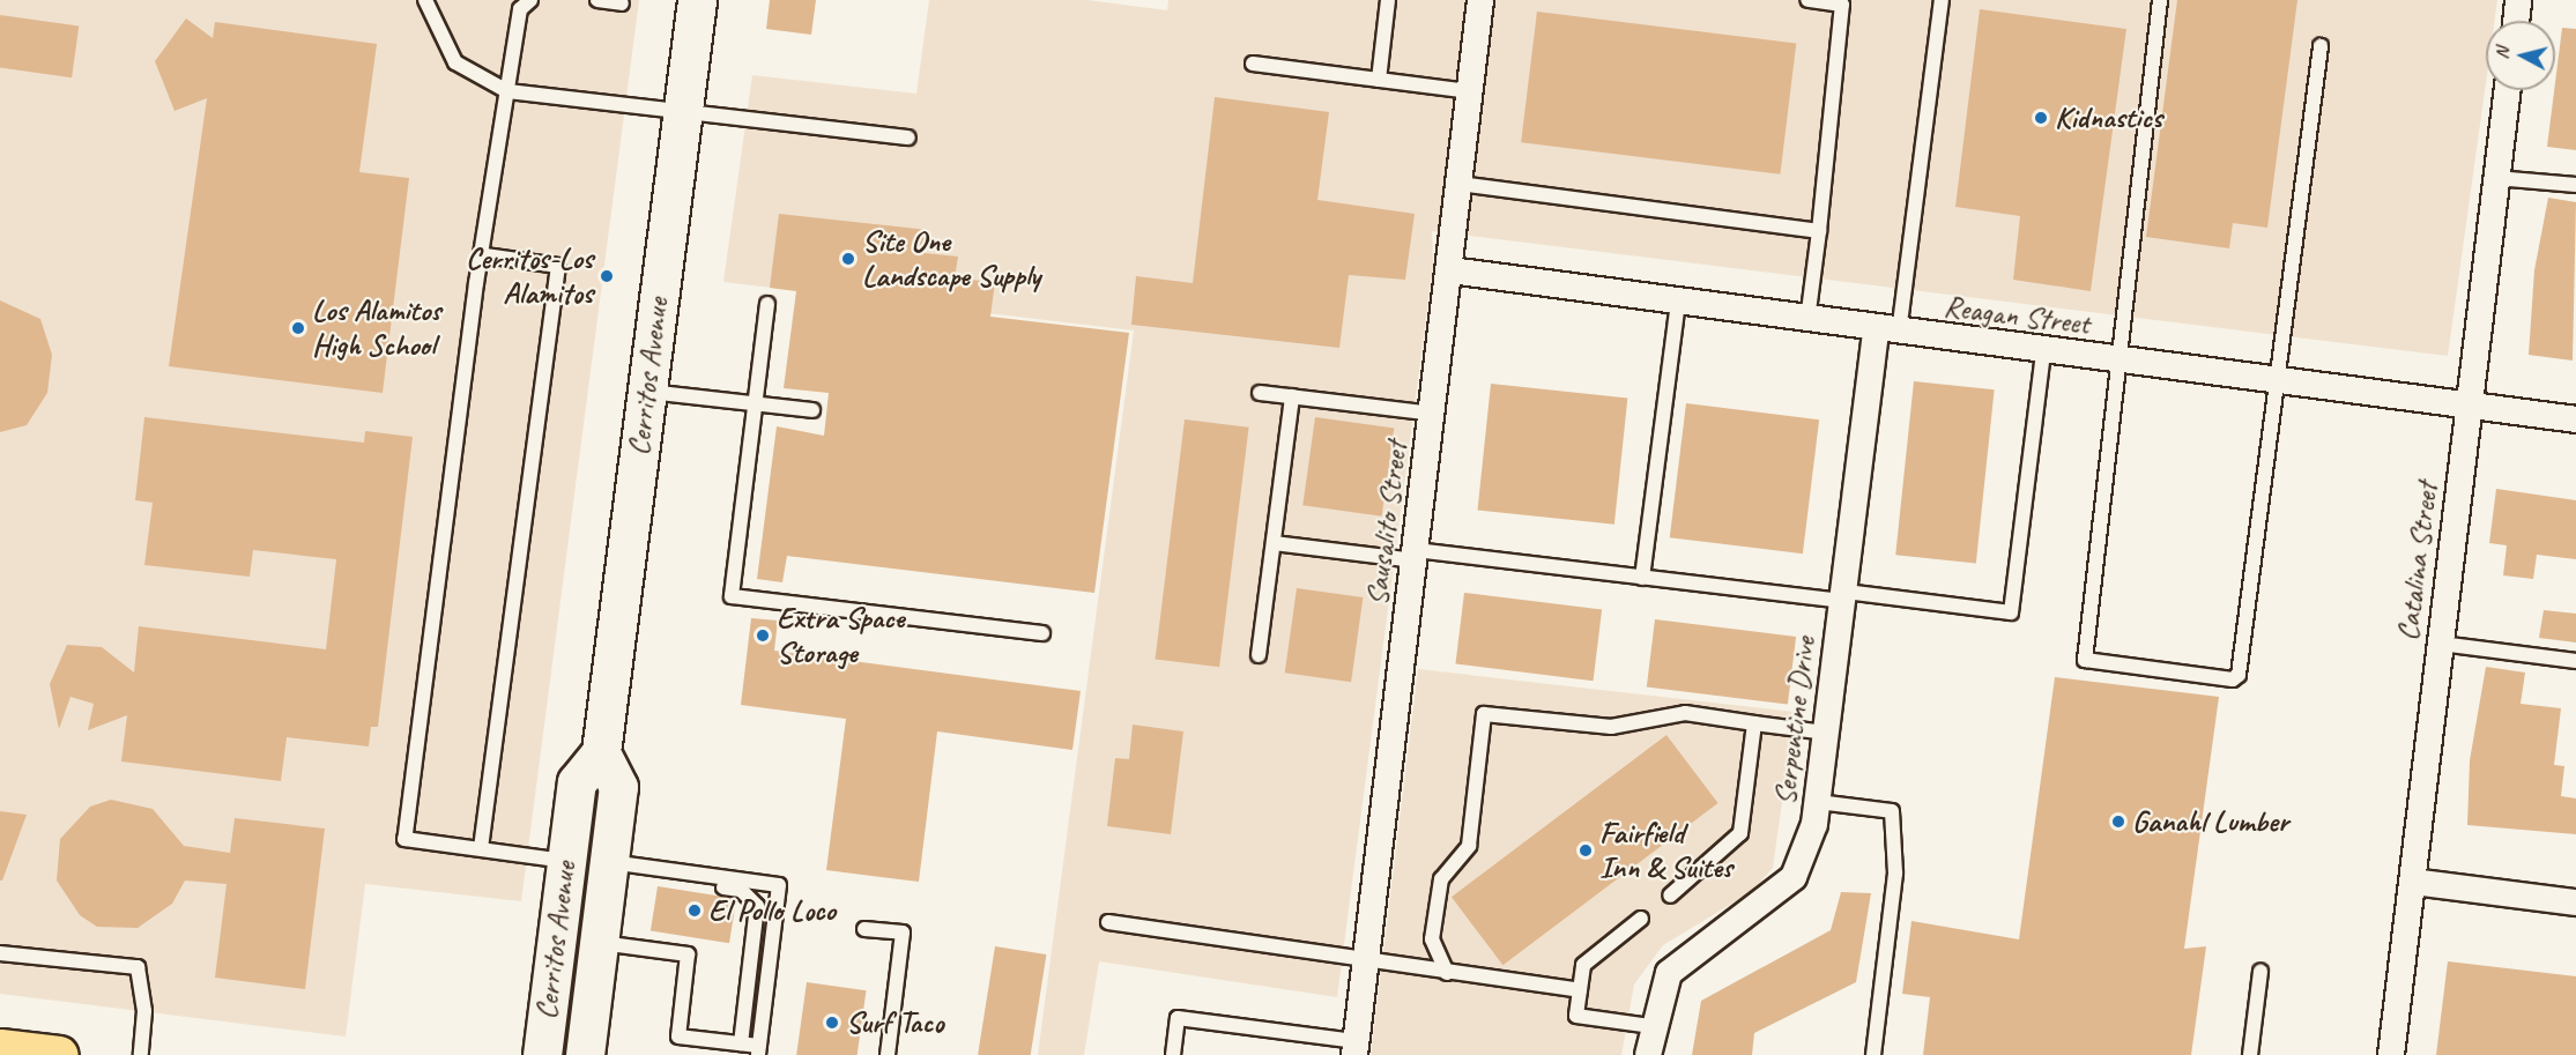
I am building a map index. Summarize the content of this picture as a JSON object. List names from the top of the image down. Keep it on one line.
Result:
{"streets":{"main road":["Cerritos Avenue"],"street":["Reagan Street","Sausalito Street","Catalina Street","Serpentine Drive"]},"crossings":[["Reagan Street","Sausalito Street"],["Reagan Street","Catalina Street"],["Reagan Street","Serpentine Drive"]],"places":["Kidnastics","Site One Landscape Supply","Cerritos-Los Alamitos","Los Alamitos High School","Extra Space Storage","Ganahl Lumber","Fairfield Inn & Suites","El Pollo Loco","Surf Taco"],"north":"left"}
